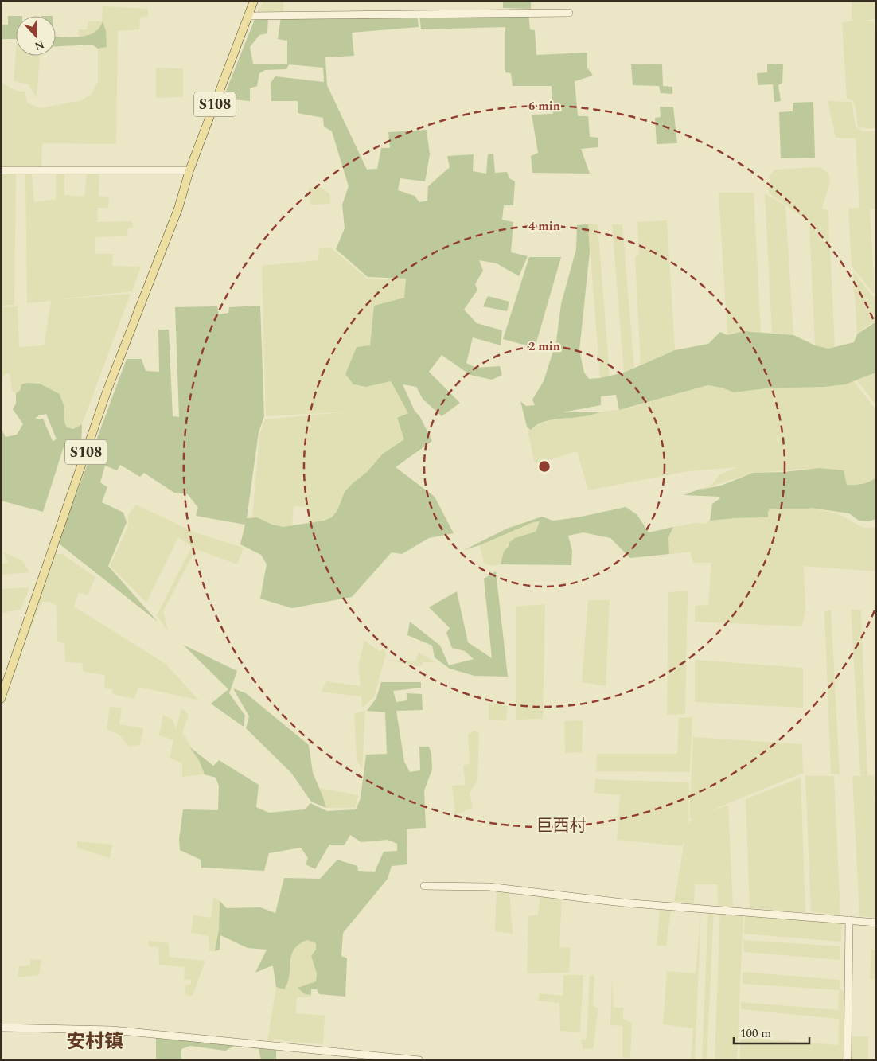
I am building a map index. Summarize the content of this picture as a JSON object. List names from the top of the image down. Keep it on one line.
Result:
{"streets":{"main road":["S108"]},"districts":["巨西村","安村镇"],"scale_bar":"100 m","north":"bottom","rings":["6 min","4 min","2 min"]}
